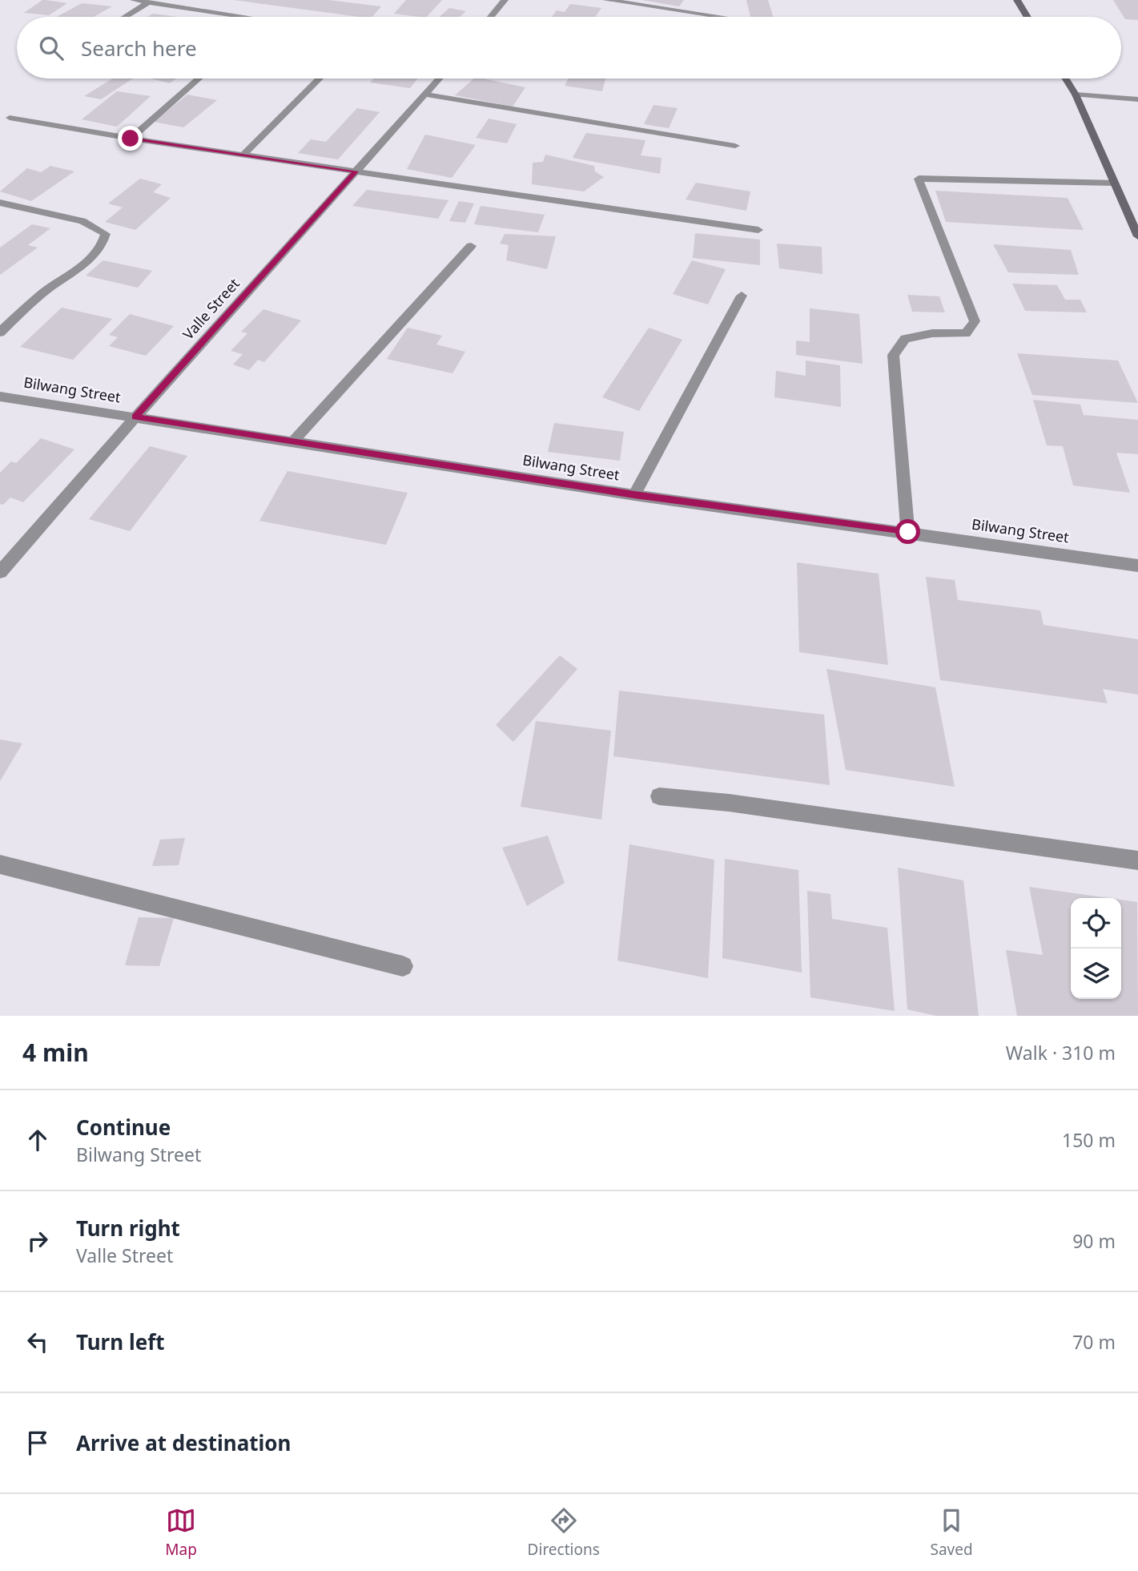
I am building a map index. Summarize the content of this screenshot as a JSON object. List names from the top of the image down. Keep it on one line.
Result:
{"streets":{"street":["Valle Street","Bilwang Street"]},"crossings":[["Valle Street","Bilwang Street"]],"page":{"search":"Search here","heading":["4 min","Walk · 310 m"],"list":[["Continue","Bilwang Street","150 m"],["Turn right","Valle Street","90 m"],["Turn left","70 m"],"Arrive at destination"],"nav":["Map","Directions","Saved"]}}
